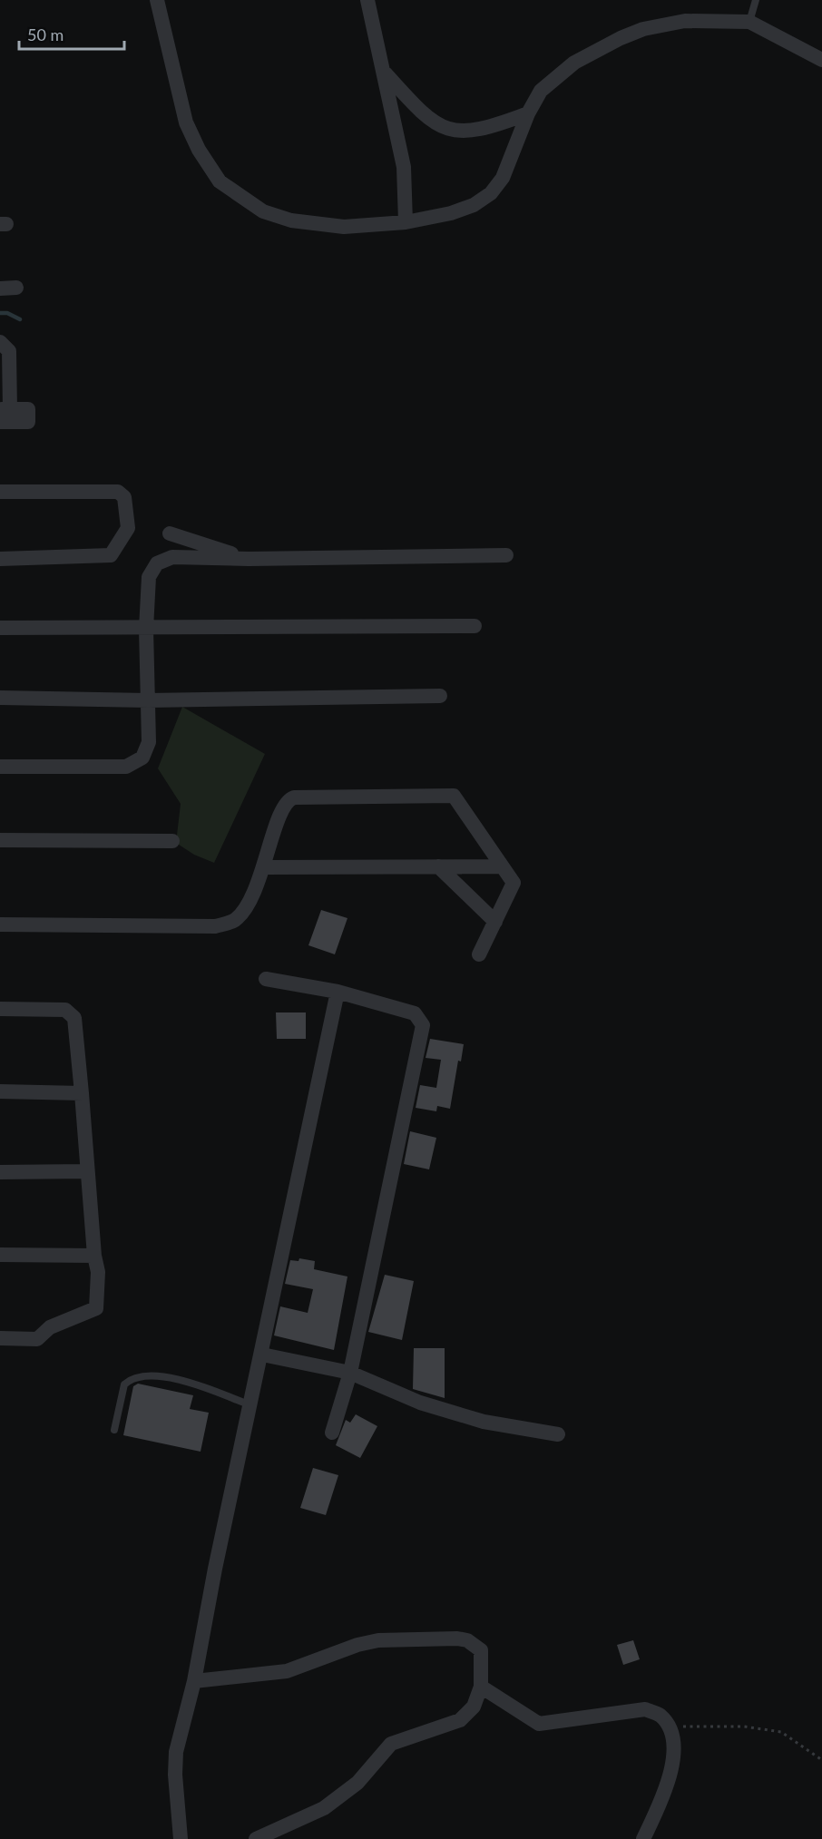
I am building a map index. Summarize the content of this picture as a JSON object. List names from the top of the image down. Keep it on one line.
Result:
{"scale_bar":"50 m"}
